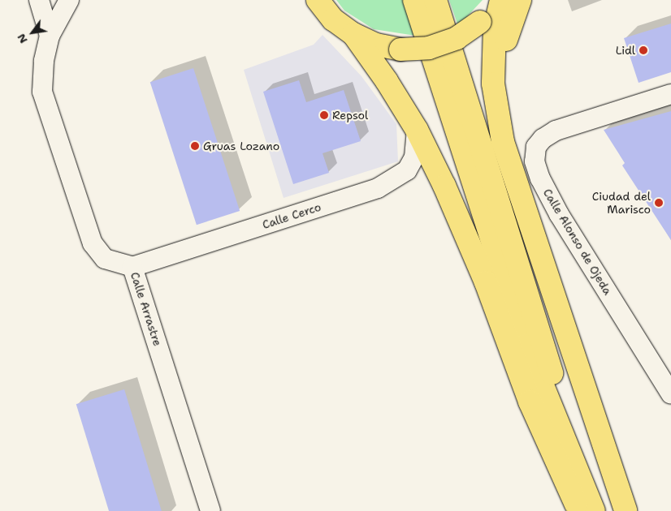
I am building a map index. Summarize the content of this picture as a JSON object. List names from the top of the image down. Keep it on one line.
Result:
{"streets":{"street":["Calle Cerco","Calle Alonso de Ojeda","Calle Arrastre"]},"crossings":[["Calle Cerco","Calle Arrastre"]],"places":["Lidl","Repsol","Gruas Lozano","Ciudad del Marisco"],"north":"bottom left"}
